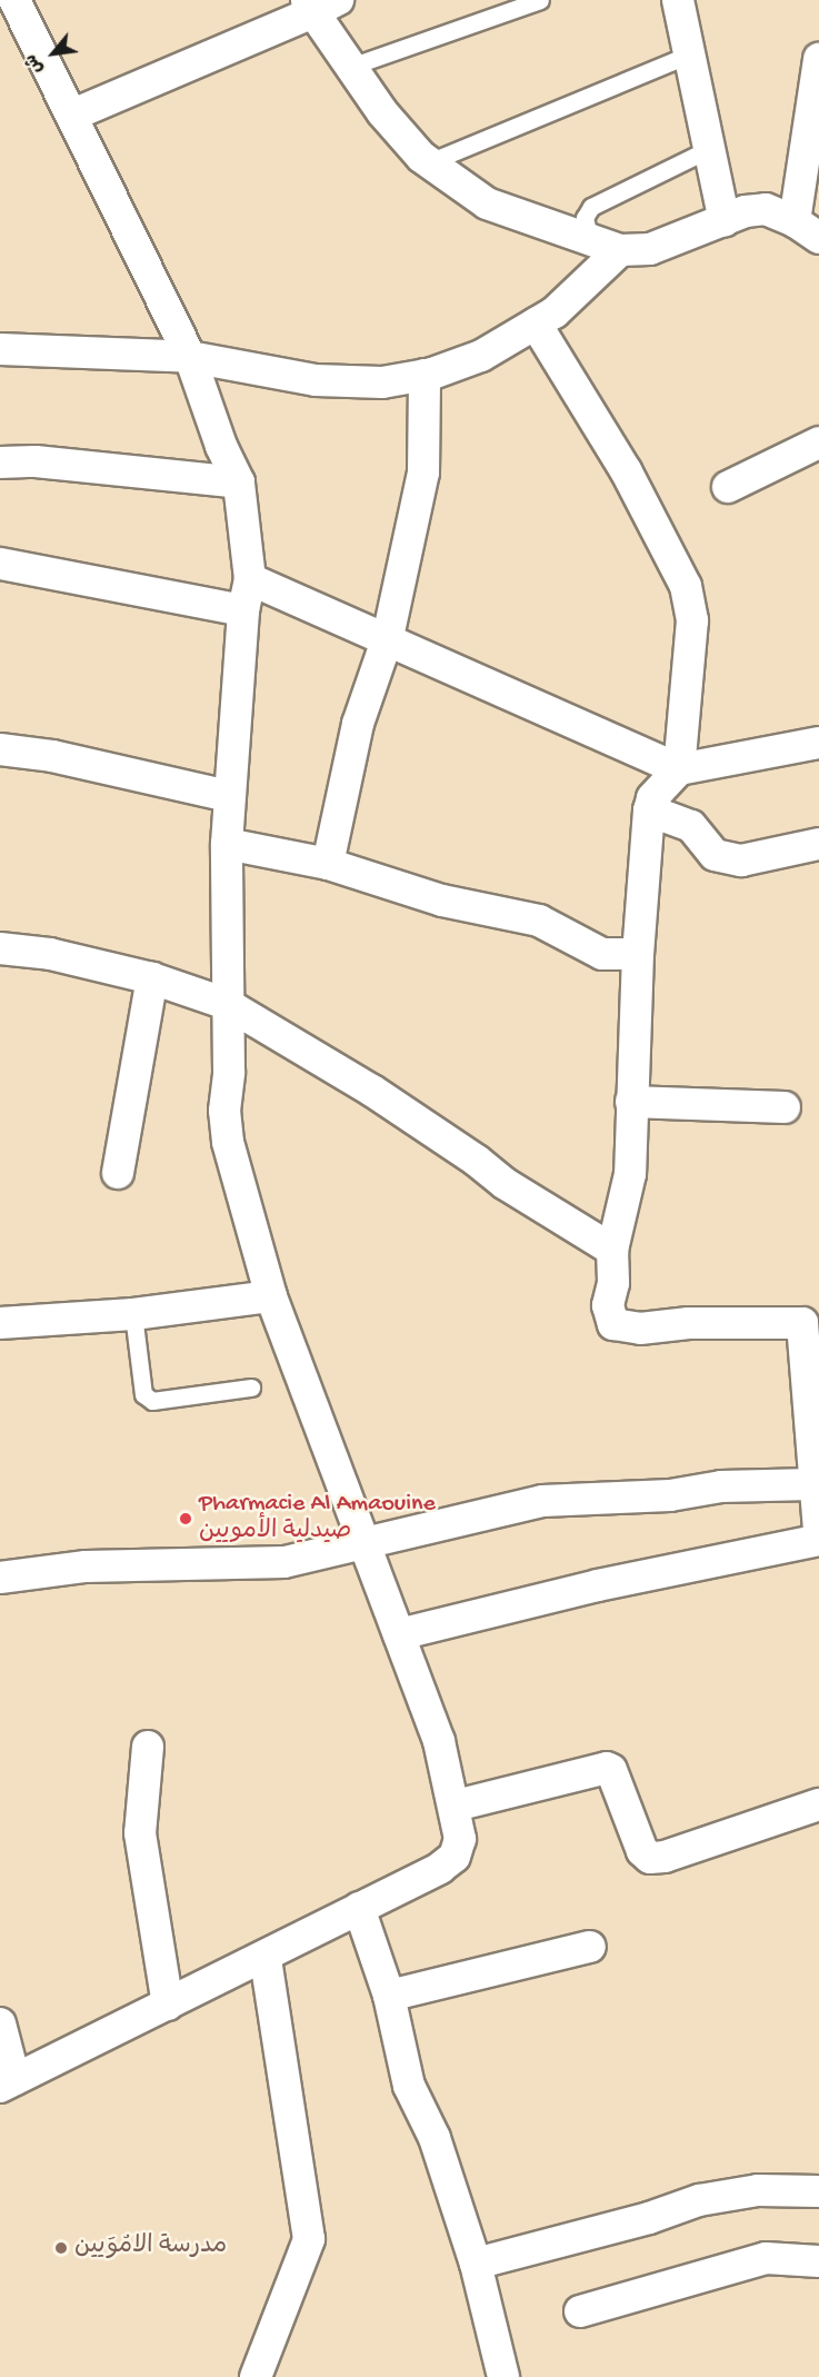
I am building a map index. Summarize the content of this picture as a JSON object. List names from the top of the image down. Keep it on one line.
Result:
{"places":["Pharmacie Al Amaouine صيدلية الأمويين","مدرسة الامُوَيين"],"north":"bottom left"}
